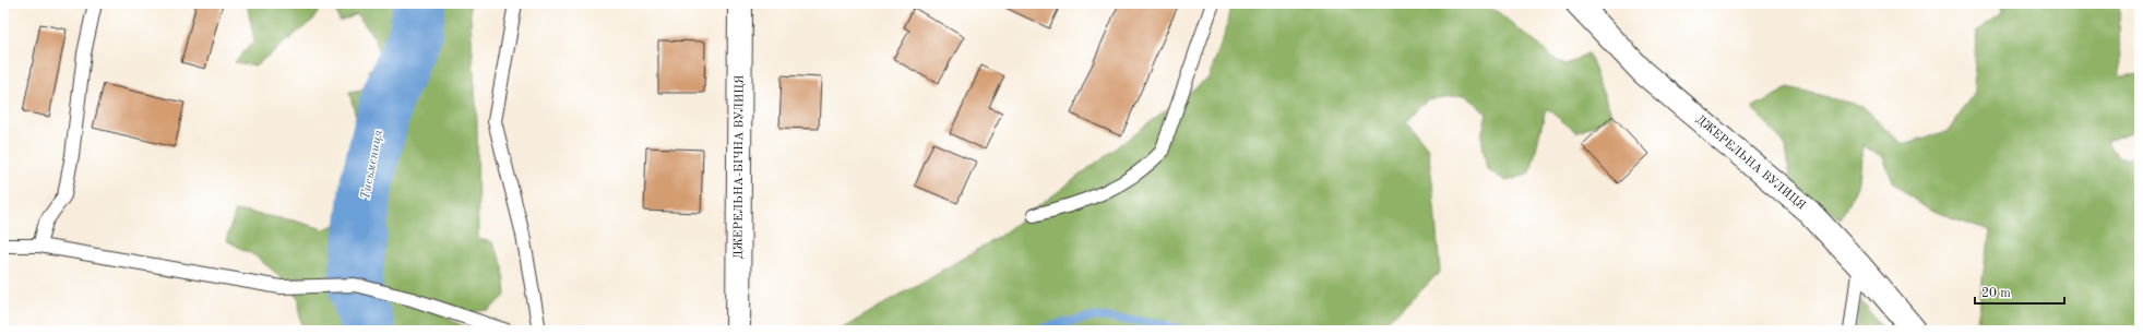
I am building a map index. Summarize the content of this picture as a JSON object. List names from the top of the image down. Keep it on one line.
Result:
{"streets":{"street":["ДЖЕРЕЛЬНА ВУЛИЦЯ","ДЖЕРЕЛЬНА-БІЧНА ВУЛИЦЯ"]},"water":["Тисьмениця"],"scale_bar":"20 m"}
